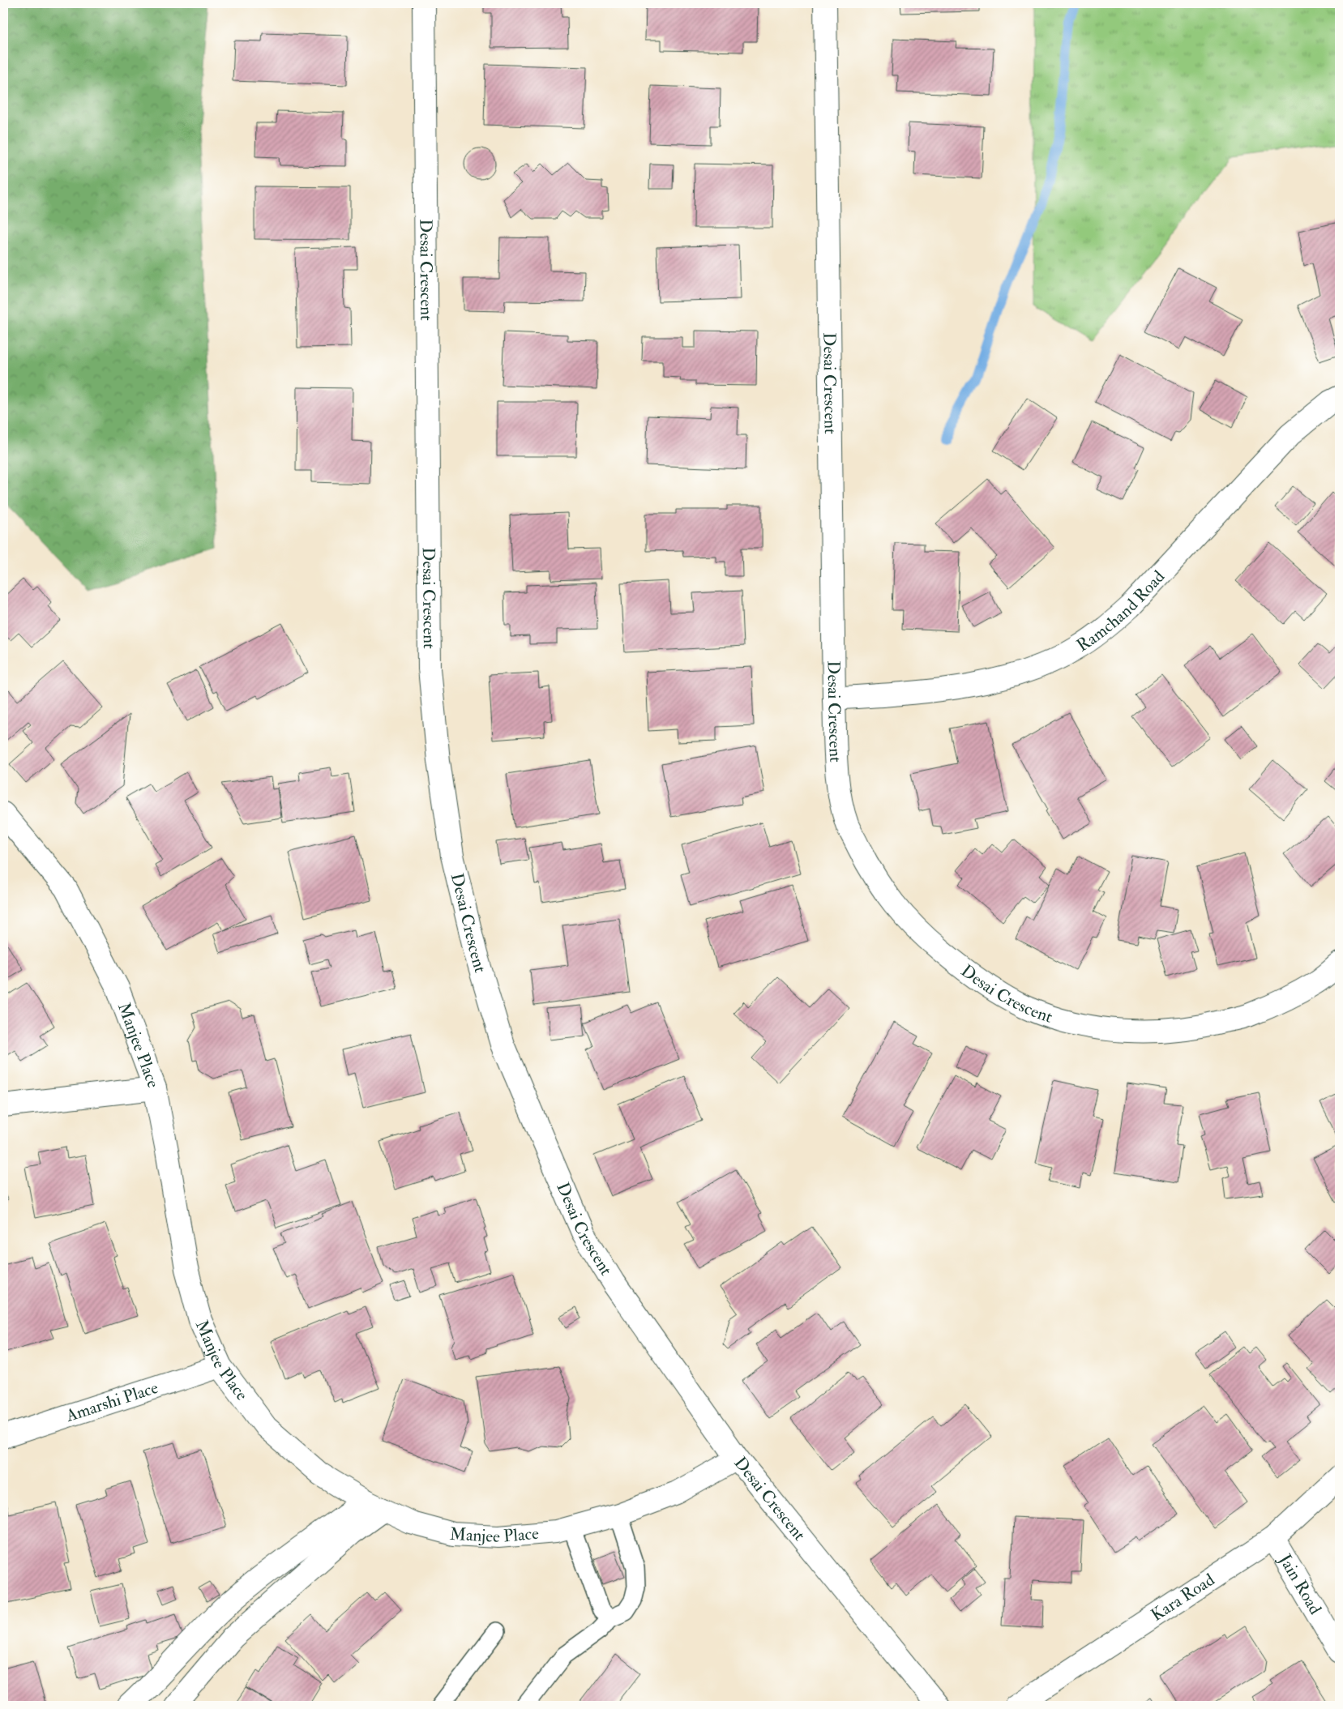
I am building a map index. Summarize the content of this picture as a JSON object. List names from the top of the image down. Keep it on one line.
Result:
{"streets":{"street":["Desai Crescent","Ramchand Road","Manjee Place","Amarshi Place","Jain Road","Kara Road"]},"crossings":[["Desai Crescent","Ramchand Road"],["Desai Crescent","Manjee Place"],["Manjee Place","Amarshi Place"],["Jain Road","Kara Road"]]}
